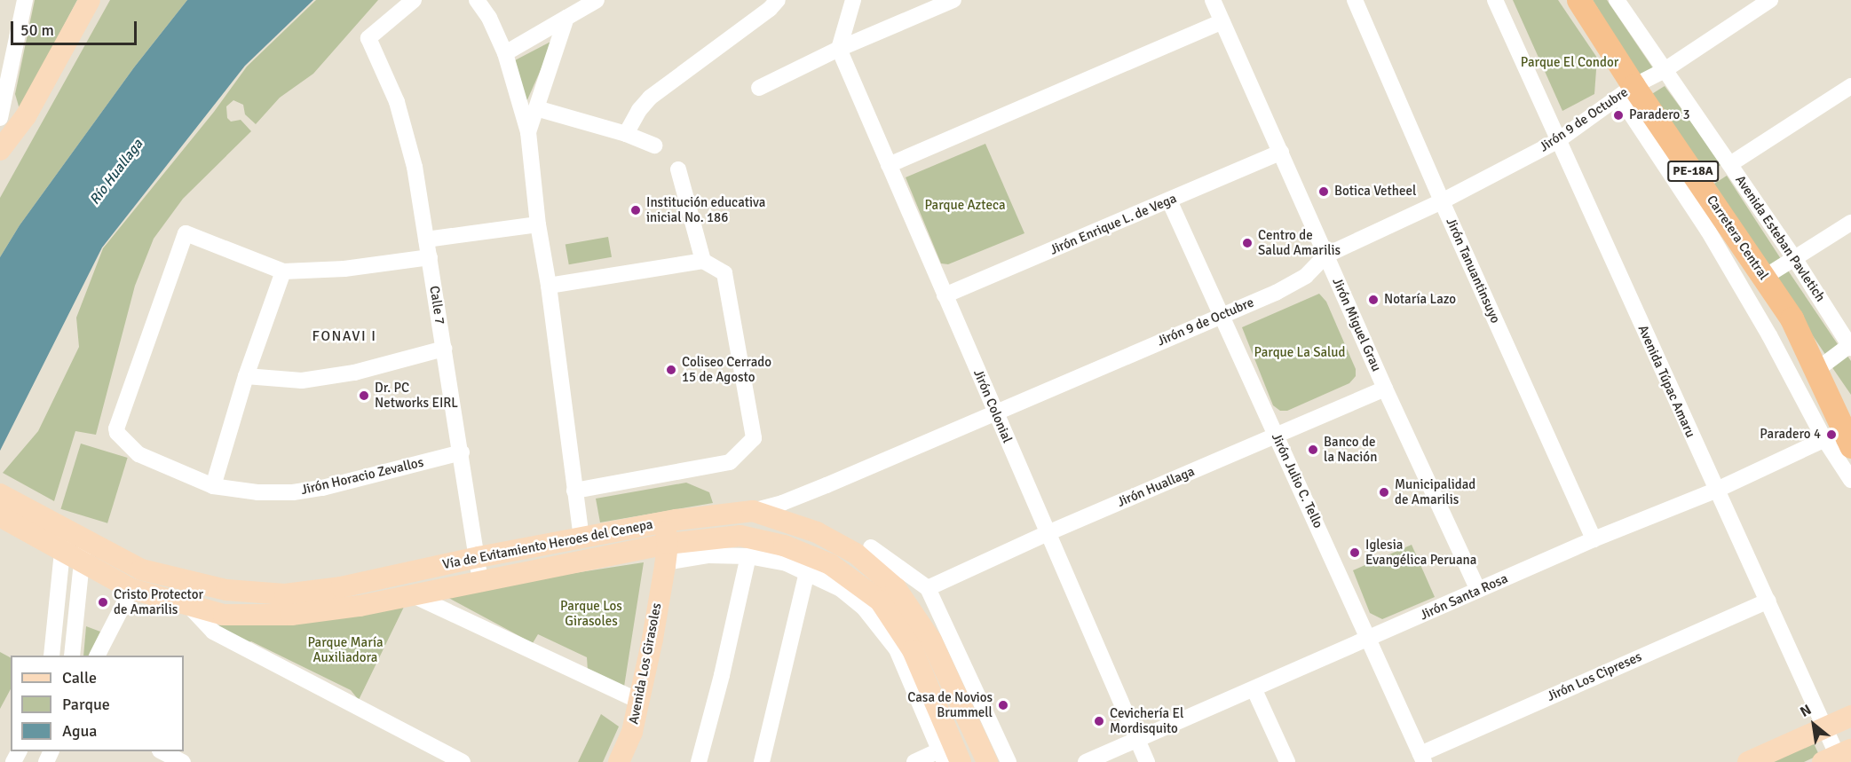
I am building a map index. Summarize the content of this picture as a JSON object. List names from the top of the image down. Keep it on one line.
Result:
{"streets":{"highway":["PE-18A","Carretera Central"],"main road":["Vía de Evitamiento Heroes del Cenepa","Avenida Los Girasoles"],"street":["Jirón 9 de Octubre","Jirón Enrique L. de Vega","Avenida Esteban Pavletich","Jirón Tanuantinsuyo","Calle 7","Jirón Miguel Grau","Avenida Túpac Amaru","Jirón Colonial","Jirón Horacio Zevallos","Jirón Julio C. Tello","Jirón Huallaga","Jirón Santa Rosa","Jirón Los Cipreses"]},"crossings":[["Jirón 9 de Octubre","Carretera Central"],["Jirón 9 de Octubre","Avenida Esteban Pavletich"],["Jirón 9 de Octubre","Jirón Tanuantinsuyo"],["Jirón 9 de Octubre","Jirón Miguel Grau"],["Jirón 9 de Octubre","Avenida Túpac Amaru"],["Jirón 9 de Octubre","Jirón Colonial"],["Jirón 9 de Octubre","Jirón Julio C. Tello"],["Jirón 9 de Octubre","Vía de Evitamiento Heroes del Cenepa"],["Jirón Enrique L. de Vega","Jirón Miguel Grau"],["Jirón Enrique L. de Vega","Jirón Colonial"],["Jirón Enrique L. de Vega","Jirón Julio C. Tello"],["Carretera Central","Jirón Santa Rosa"],["Jirón Tanuantinsuyo","Jirón Santa Rosa"],["Calle 7","Jirón Horacio Zevallos"],["Calle 7","Vía de Evitamiento Heroes del Cenepa"],["Jirón Miguel Grau","Jirón Huallaga"],["Jirón Miguel Grau","Jirón Santa Rosa"],["Avenida Túpac Amaru","Jirón Santa Rosa"],["Avenida Túpac Amaru","Jirón Los Cipreses"],["Jirón Colonial","Jirón Huallaga"],["Jirón Colonial","Jirón Santa Rosa"],["Jirón Julio C. Tello","Jirón Huallaga"],["Jirón Julio C. Tello","Jirón Santa Rosa"],["Jirón Julio C. Tello","Jirón Los Cipreses"],["Vía de Evitamiento Heroes del Cenepa","Avenida Los Girasoles"]],"districts":["FONAVI I"],"water":["Río Huallaga"],"parks":["Parque El Condor","Parque Azteca","Parque La Salud","Parque Los Girasoles","Parque María Auxiliadora"],"places":["Paradero 3","Botica Vetheel","Institución educativa inicial No. 186","Centro de Salud Amarilis","Notaría Lazo","Coliseo Cerrado 15 de Agosto","Dr. PC Networks EIRL","Paradero 4","Banco de la Nación","Municipalidad de Amarilis","Iglesia Evangélica Peruana","Cristo Protector de Amarilis","Casa de Novios Brummell","Cevichería El Mordisquito"],"legend":["Calle","Parque","Agua"],"scale_bar":"50 m","north":"top left"}
